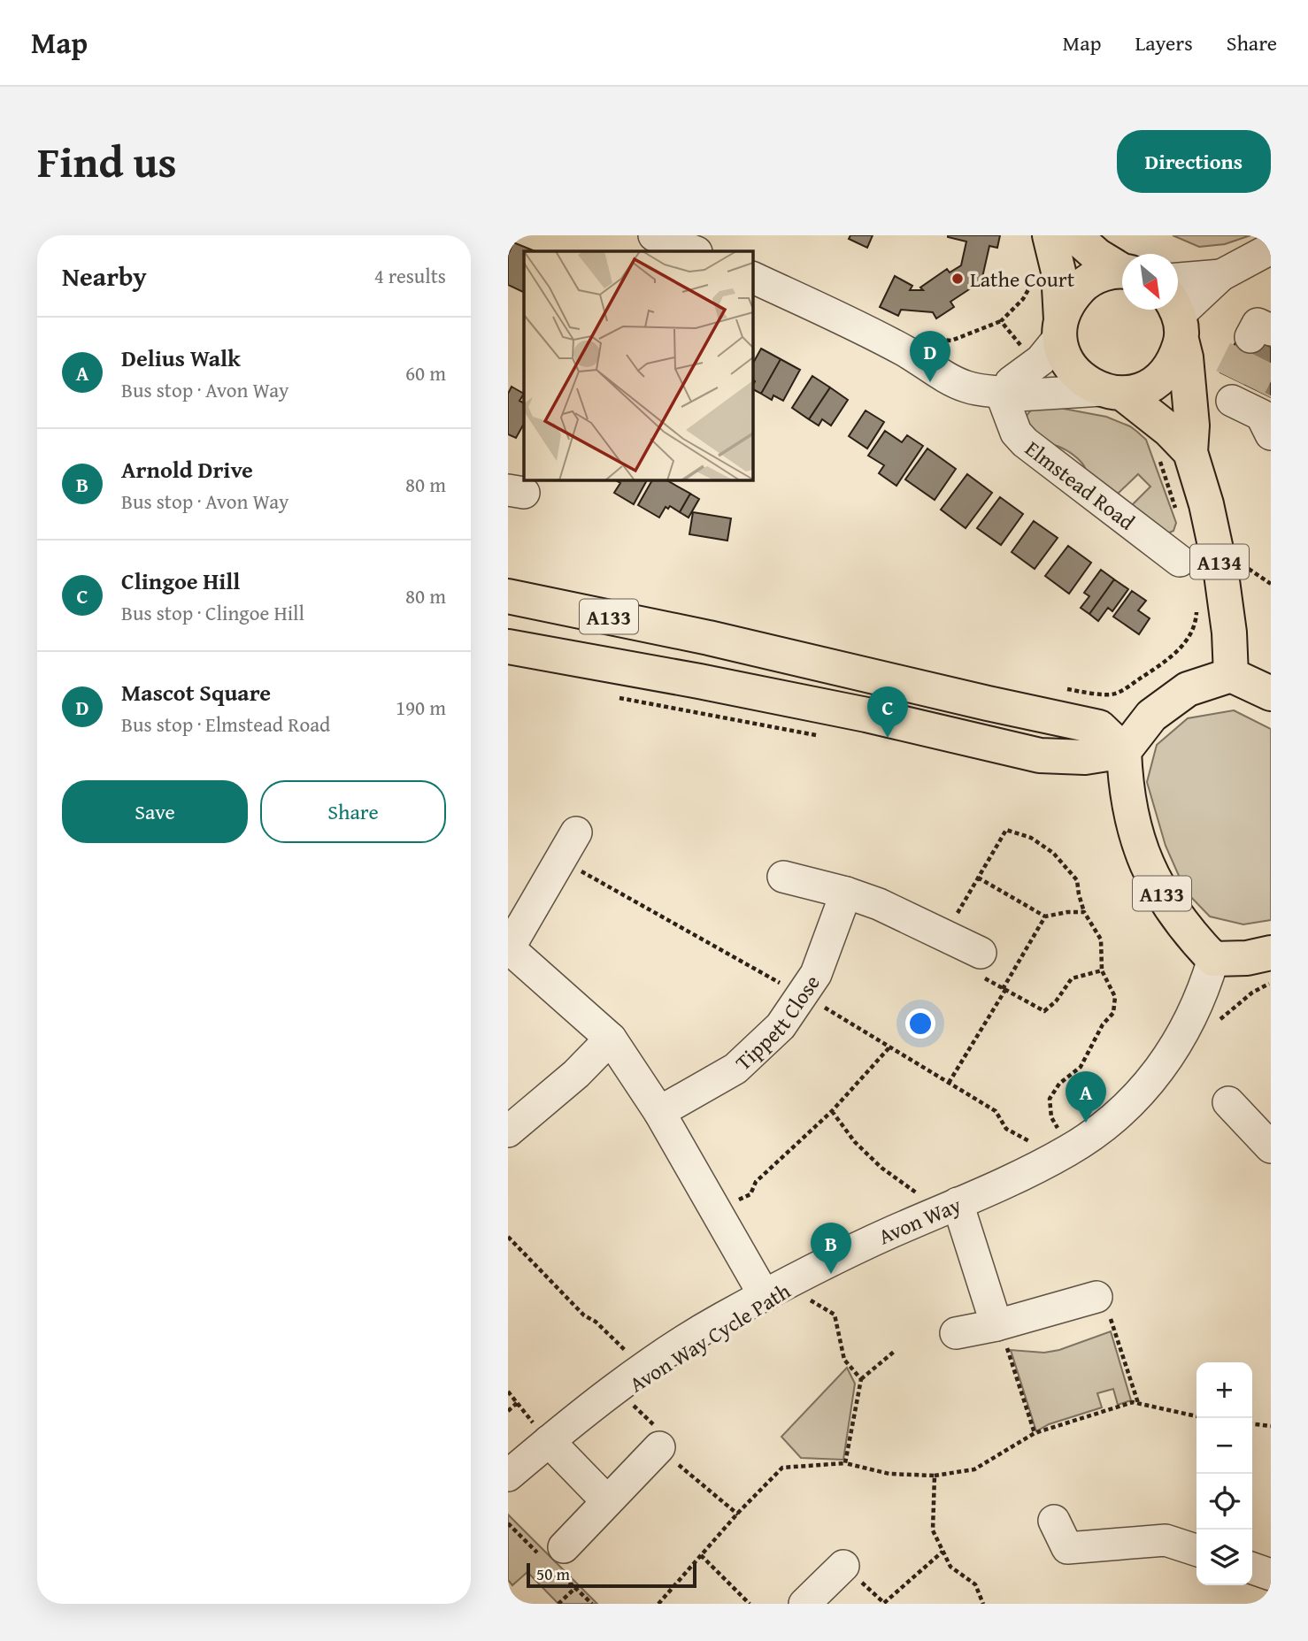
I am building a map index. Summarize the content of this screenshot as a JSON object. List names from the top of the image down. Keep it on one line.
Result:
{"streets":{"main road":["A134","A133"],"street":["Elmstead Road","Tippett Close","Avon Way"],"path":["Avon Way Cycle Path"]},"crossings":[["A133","Avon Way"]],"places":["Lathe Court"],"scale_bar":"50 m","north":"bottom right","page":{"header":"Map","nav":["Map","Layers","Share"],"title":"Find us","buttons":["Directions",["Save","Share"]],"heading":["Nearby","4 results"],"list":[{"mark":"A","name":"Delius Walk","note":"Bus stop · Avon Way","value":"60 m"},{"mark":"B","name":"Arnold Drive","note":"Bus stop · Avon Way","value":"80 m"},{"mark":"C","name":"Clingoe Hill","note":"Bus stop · Clingoe Hill","value":"80 m"},{"mark":"D","name":"Mascot Square","note":"Bus stop · Elmstead Road","value":"190 m"}],"pins":["D","C","A","B"],"map_buttons":["+","−"],"scale":"50 m"}}
